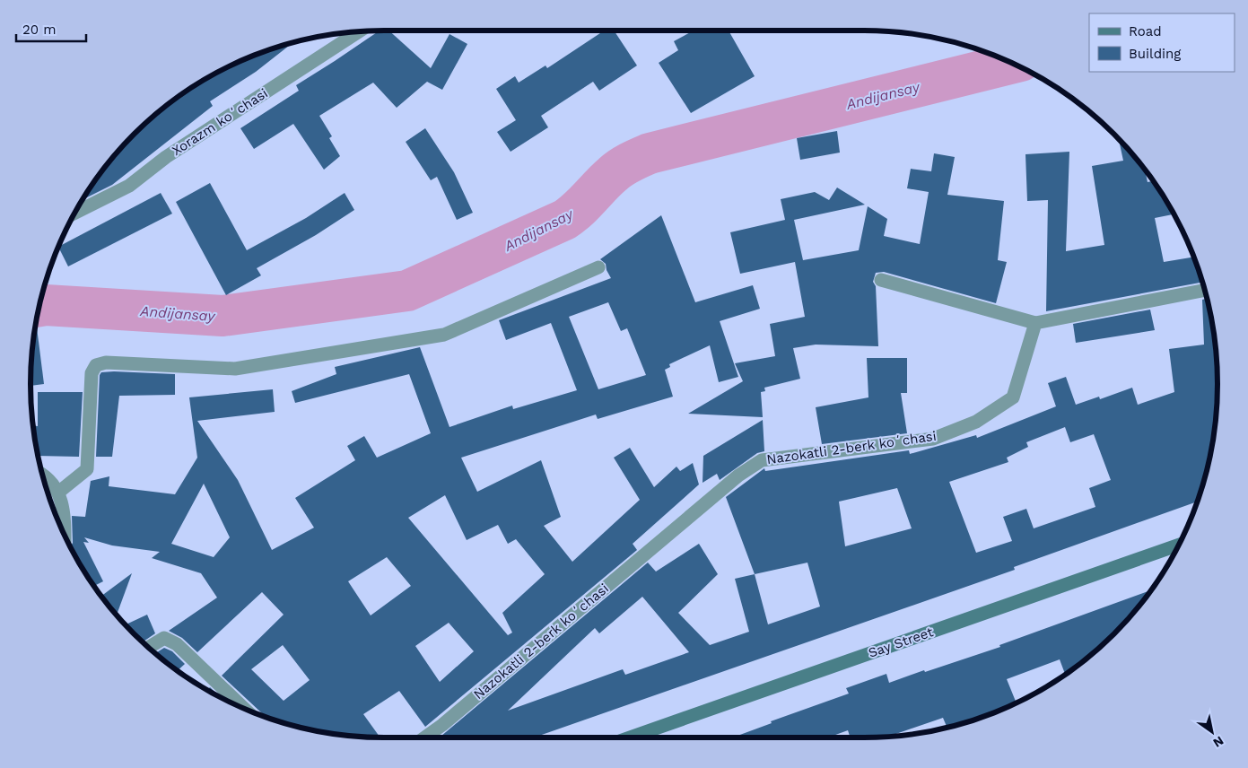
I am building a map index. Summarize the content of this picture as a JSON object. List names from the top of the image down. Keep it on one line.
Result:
{"streets":{"main road":["Say Street"],"street":["Xorazm koʻchasi","Nazokatli 2-berk koʻchasi"]},"water":["Andijansay"],"legend":["Road","Building"],"scale_bar":"20 m","north":"bottom right"}
